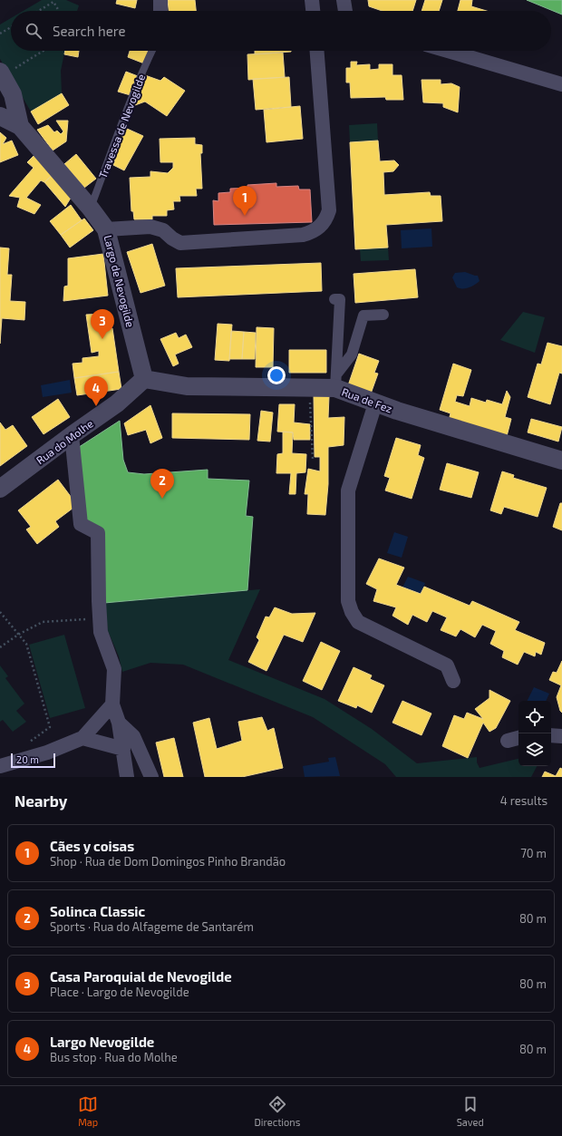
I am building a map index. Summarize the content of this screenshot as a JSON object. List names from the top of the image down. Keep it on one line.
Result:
{"streets":{"street":["Largo de Nevogilde","Rua de Fez","Rua do Molhe"],"lane":["Travessa de Nevogilde"]},"crossings":[["Travessa de Nevogilde","Largo de Nevogilde"],["Largo de Nevogilde","Rua de Fez"],["Largo de Nevogilde","Rua do Molhe"],["Rua de Fez","Rua do Molhe"]],"scale_bar":"20 m","page":{"search":"Search here","pins":["1","3","4","2"],"scale":"20 m","heading":["Nearby","4 results"],"list":[{"mark":"1","name":"Cães y coisas","note":"Shop · Rua de Dom Domingos Pinho Brandão","value":"70 m"},{"mark":"2","name":"Solinca Classic","note":"Sports · Rua do Alfageme de Santarém","value":"80 m"},{"mark":"3","name":"Casa Paroquial de Nevogilde","note":"Place · Largo de Nevogilde","value":"80 m"},{"mark":"4","name":"Largo Nevogilde","note":"Bus stop · Rua do Molhe","value":"80 m"}],"nav":["Map","Directions","Saved"]}}
